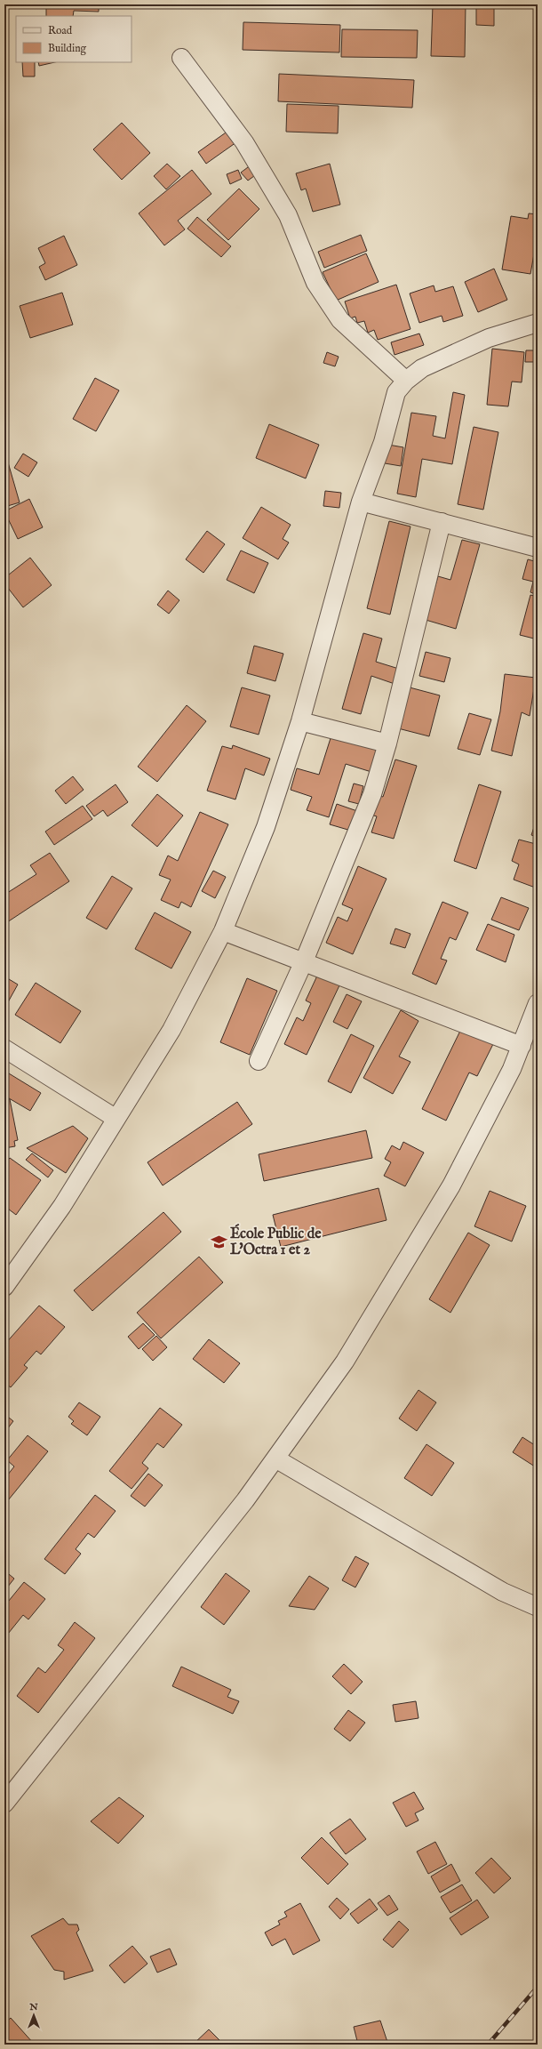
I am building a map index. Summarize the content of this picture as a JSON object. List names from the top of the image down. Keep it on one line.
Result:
{"places":{"school or university":["École Public de L'Octra 1 et 2"]},"legend":["Road","Building"],"north":"top"}
